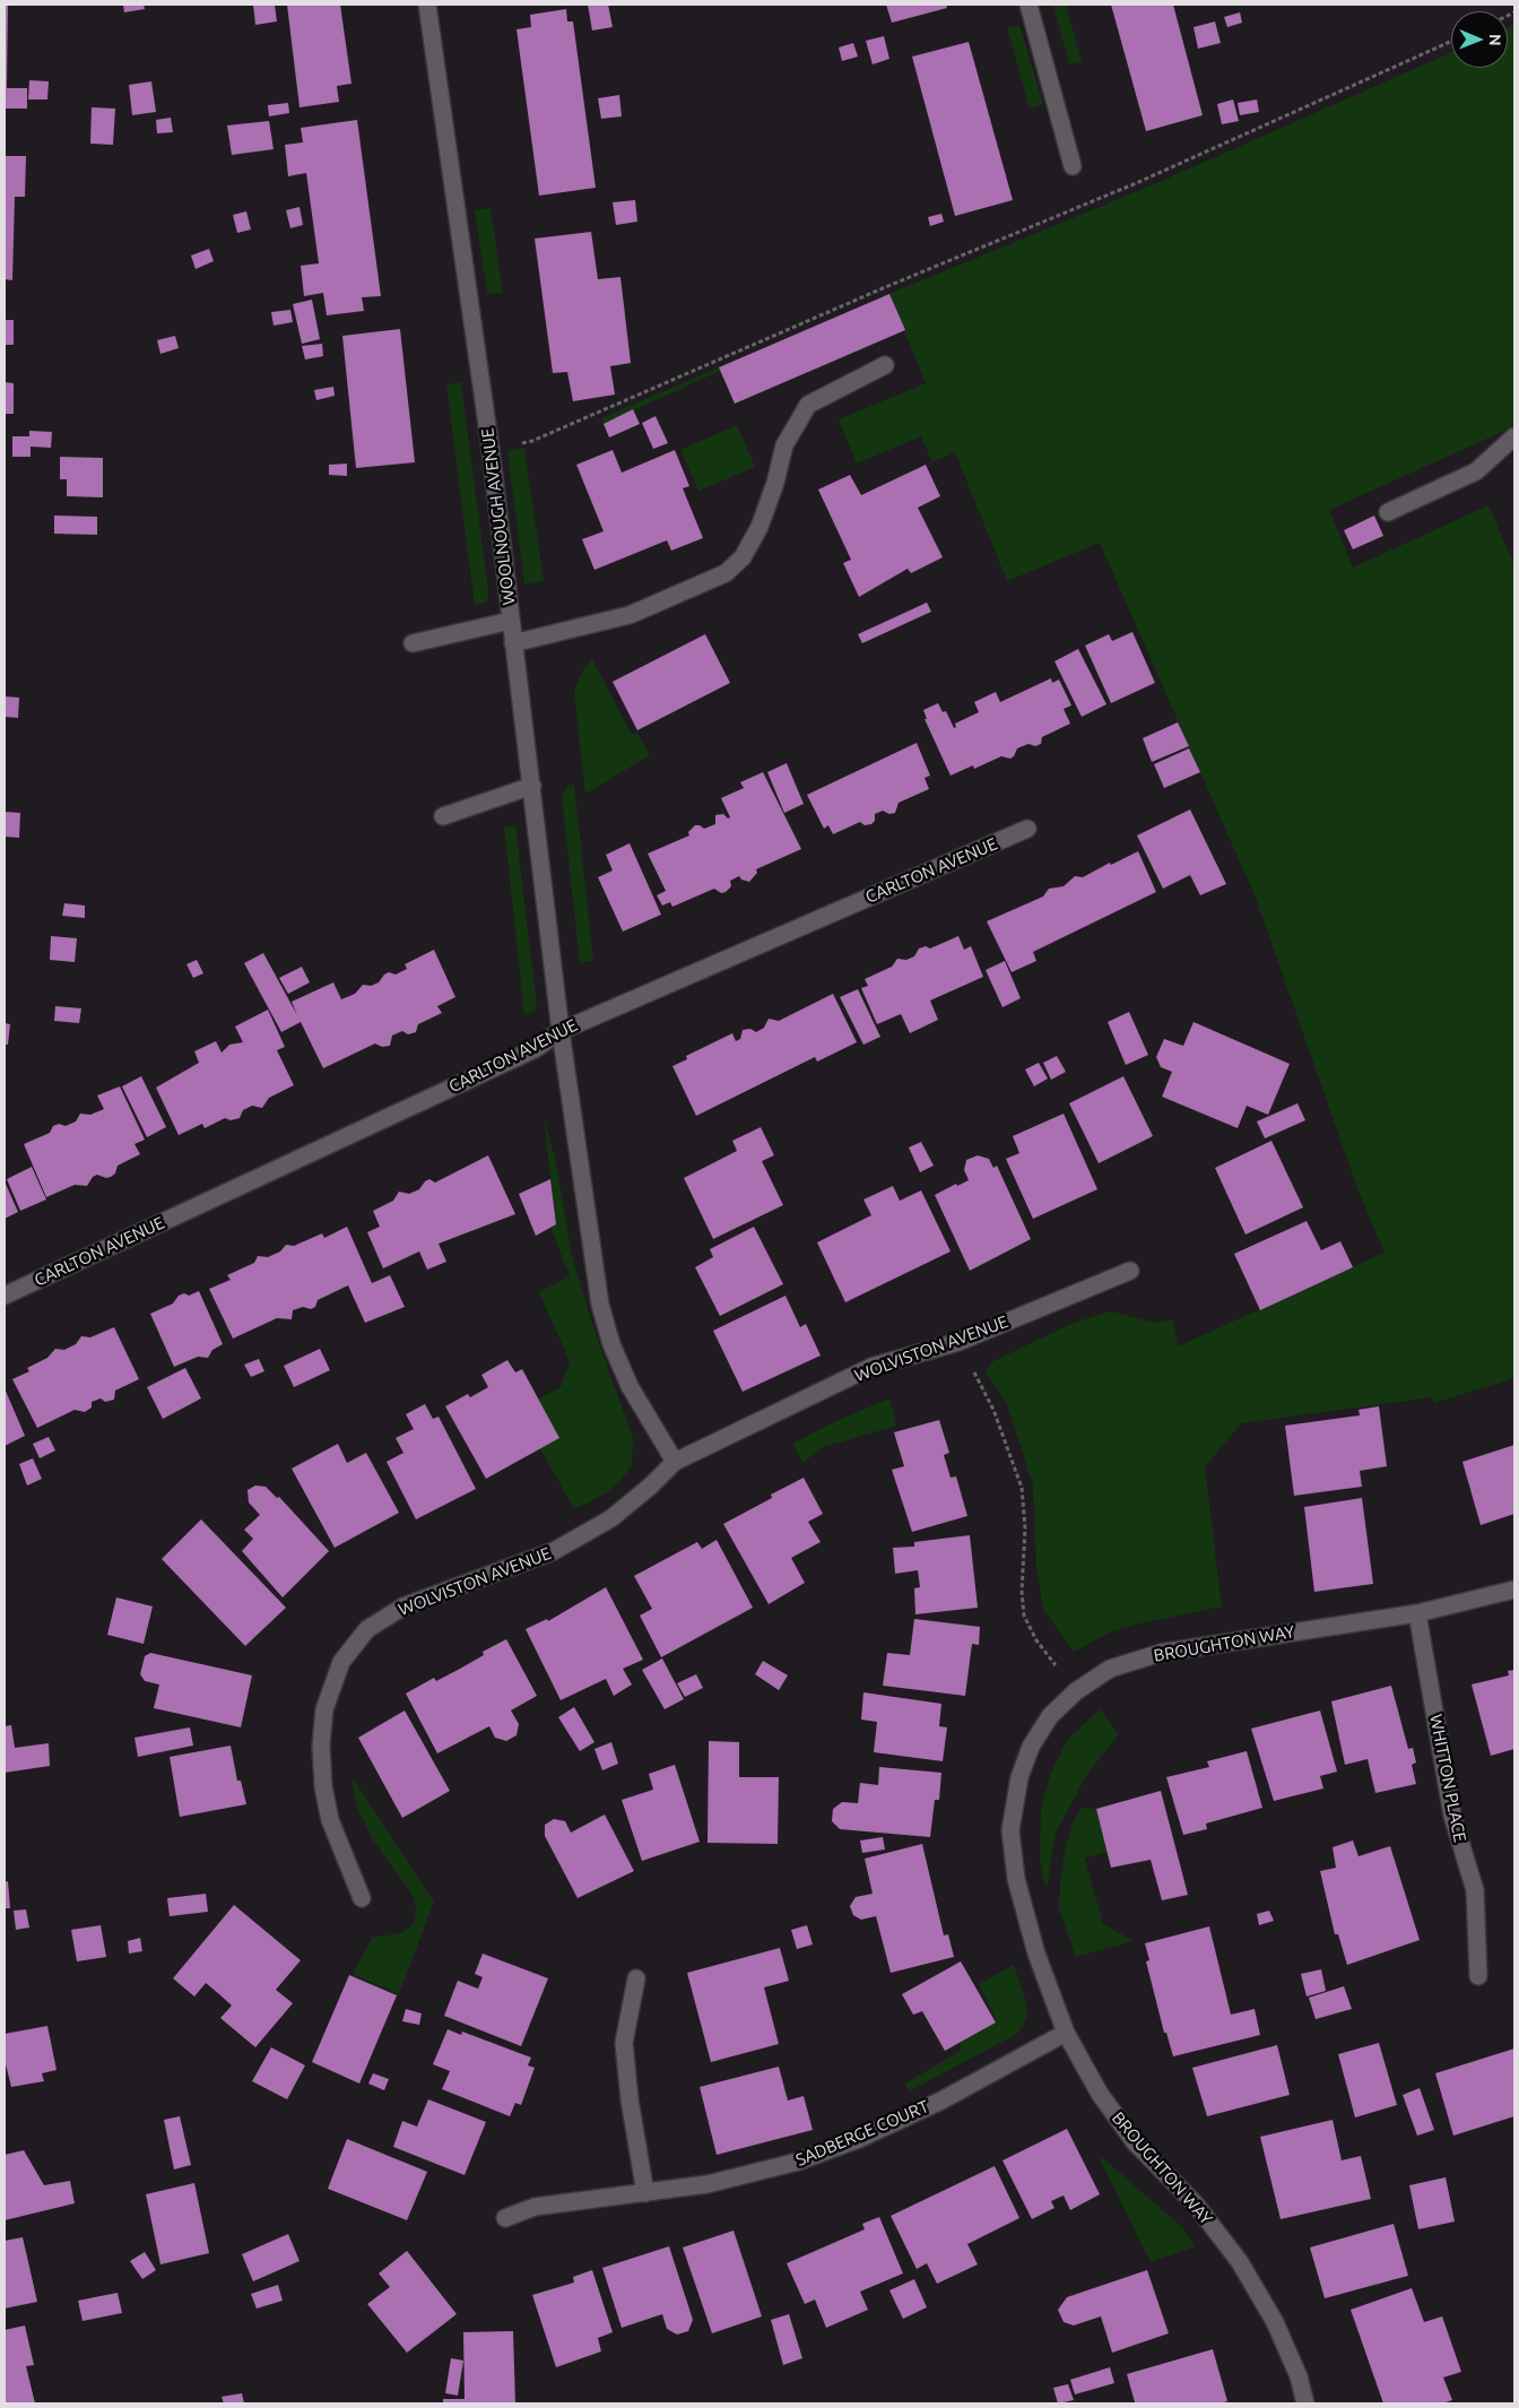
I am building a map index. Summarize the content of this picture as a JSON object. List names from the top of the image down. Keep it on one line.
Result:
{"streets":{"street":["WOOLNOUGH AVENUE","CARLTON AVENUE","WOLVISTON AVENUE","BROUGHTON WAY","WHITTON PLACE","SADBERGE COURT"]},"crossings":[["WOOLNOUGH AVENUE","CARLTON AVENUE"],["BROUGHTON WAY","WHITTON PLACE"],["BROUGHTON WAY","SADBERGE COURT"]],"north":"right"}
